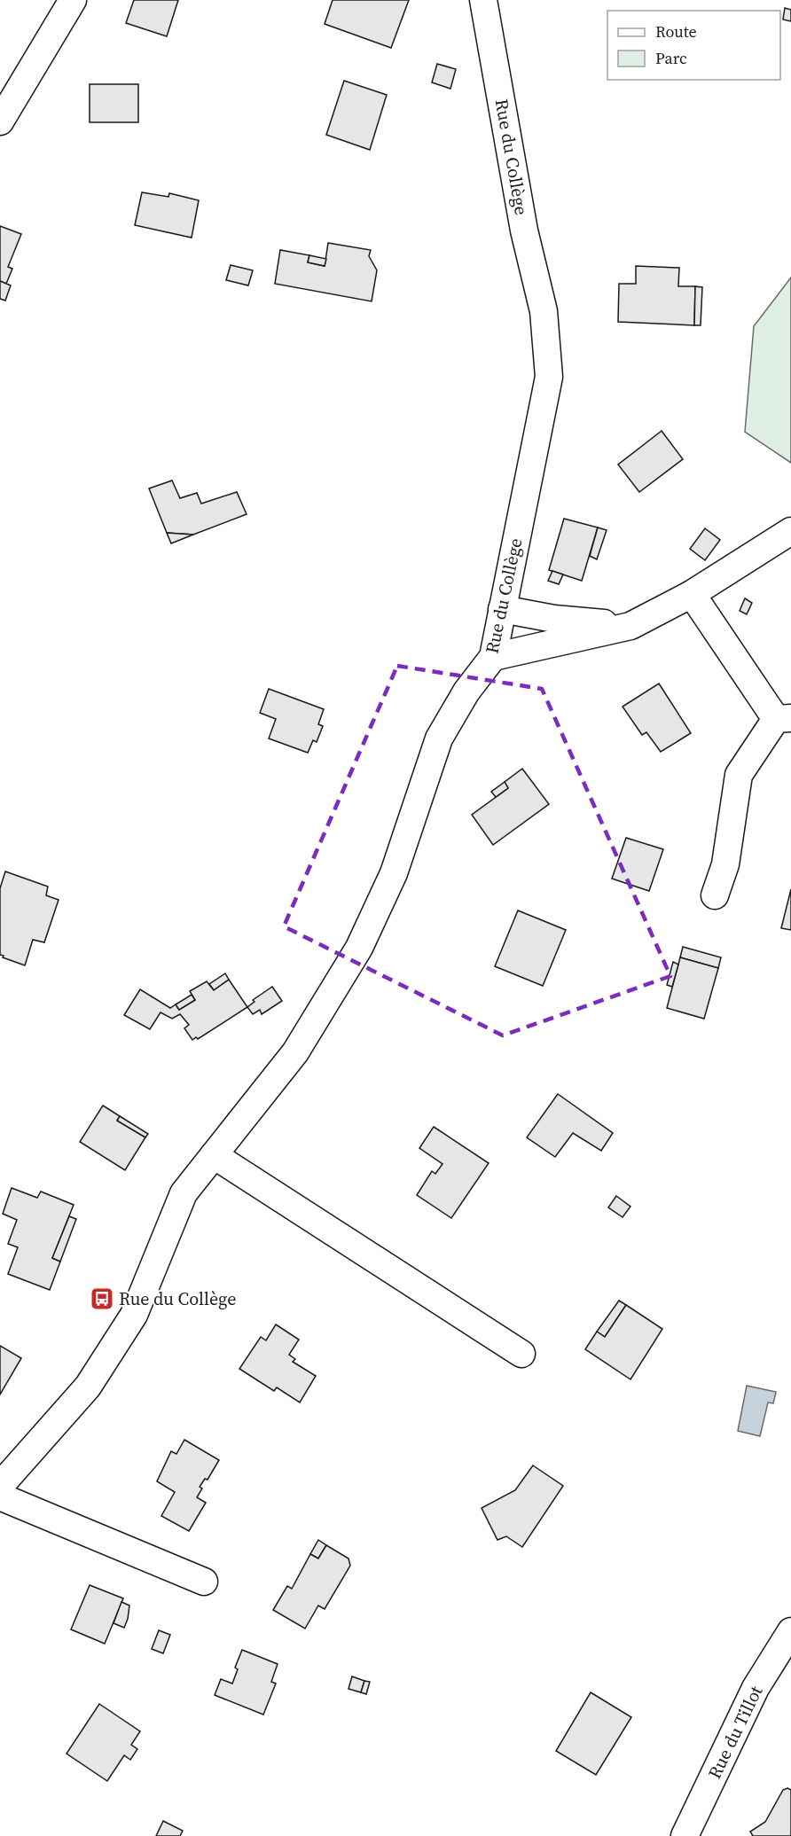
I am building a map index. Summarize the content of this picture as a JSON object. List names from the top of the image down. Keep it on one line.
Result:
{"streets":{"street":["Rue du Collège","Rue du Tillot"]},"places":{"bus stop":["Rue du Collège"]},"legend":["Route","Parc"]}
